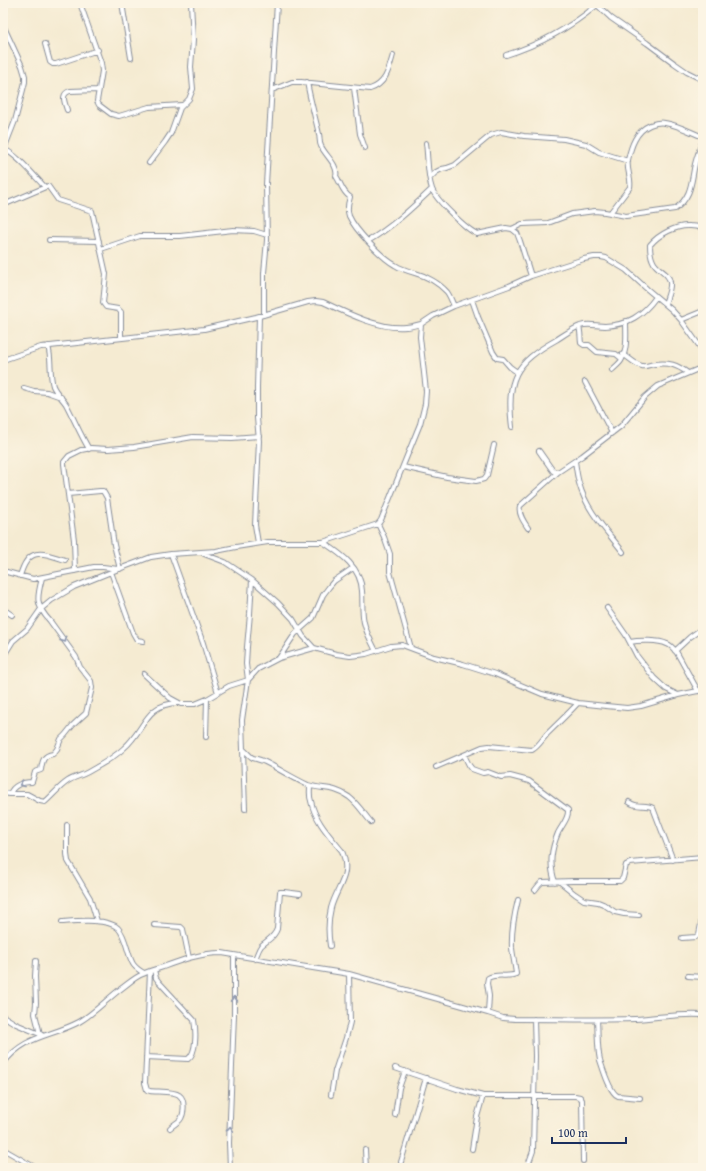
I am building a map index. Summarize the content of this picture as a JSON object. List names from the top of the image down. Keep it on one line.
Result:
{"scale_bar":"100 m"}
